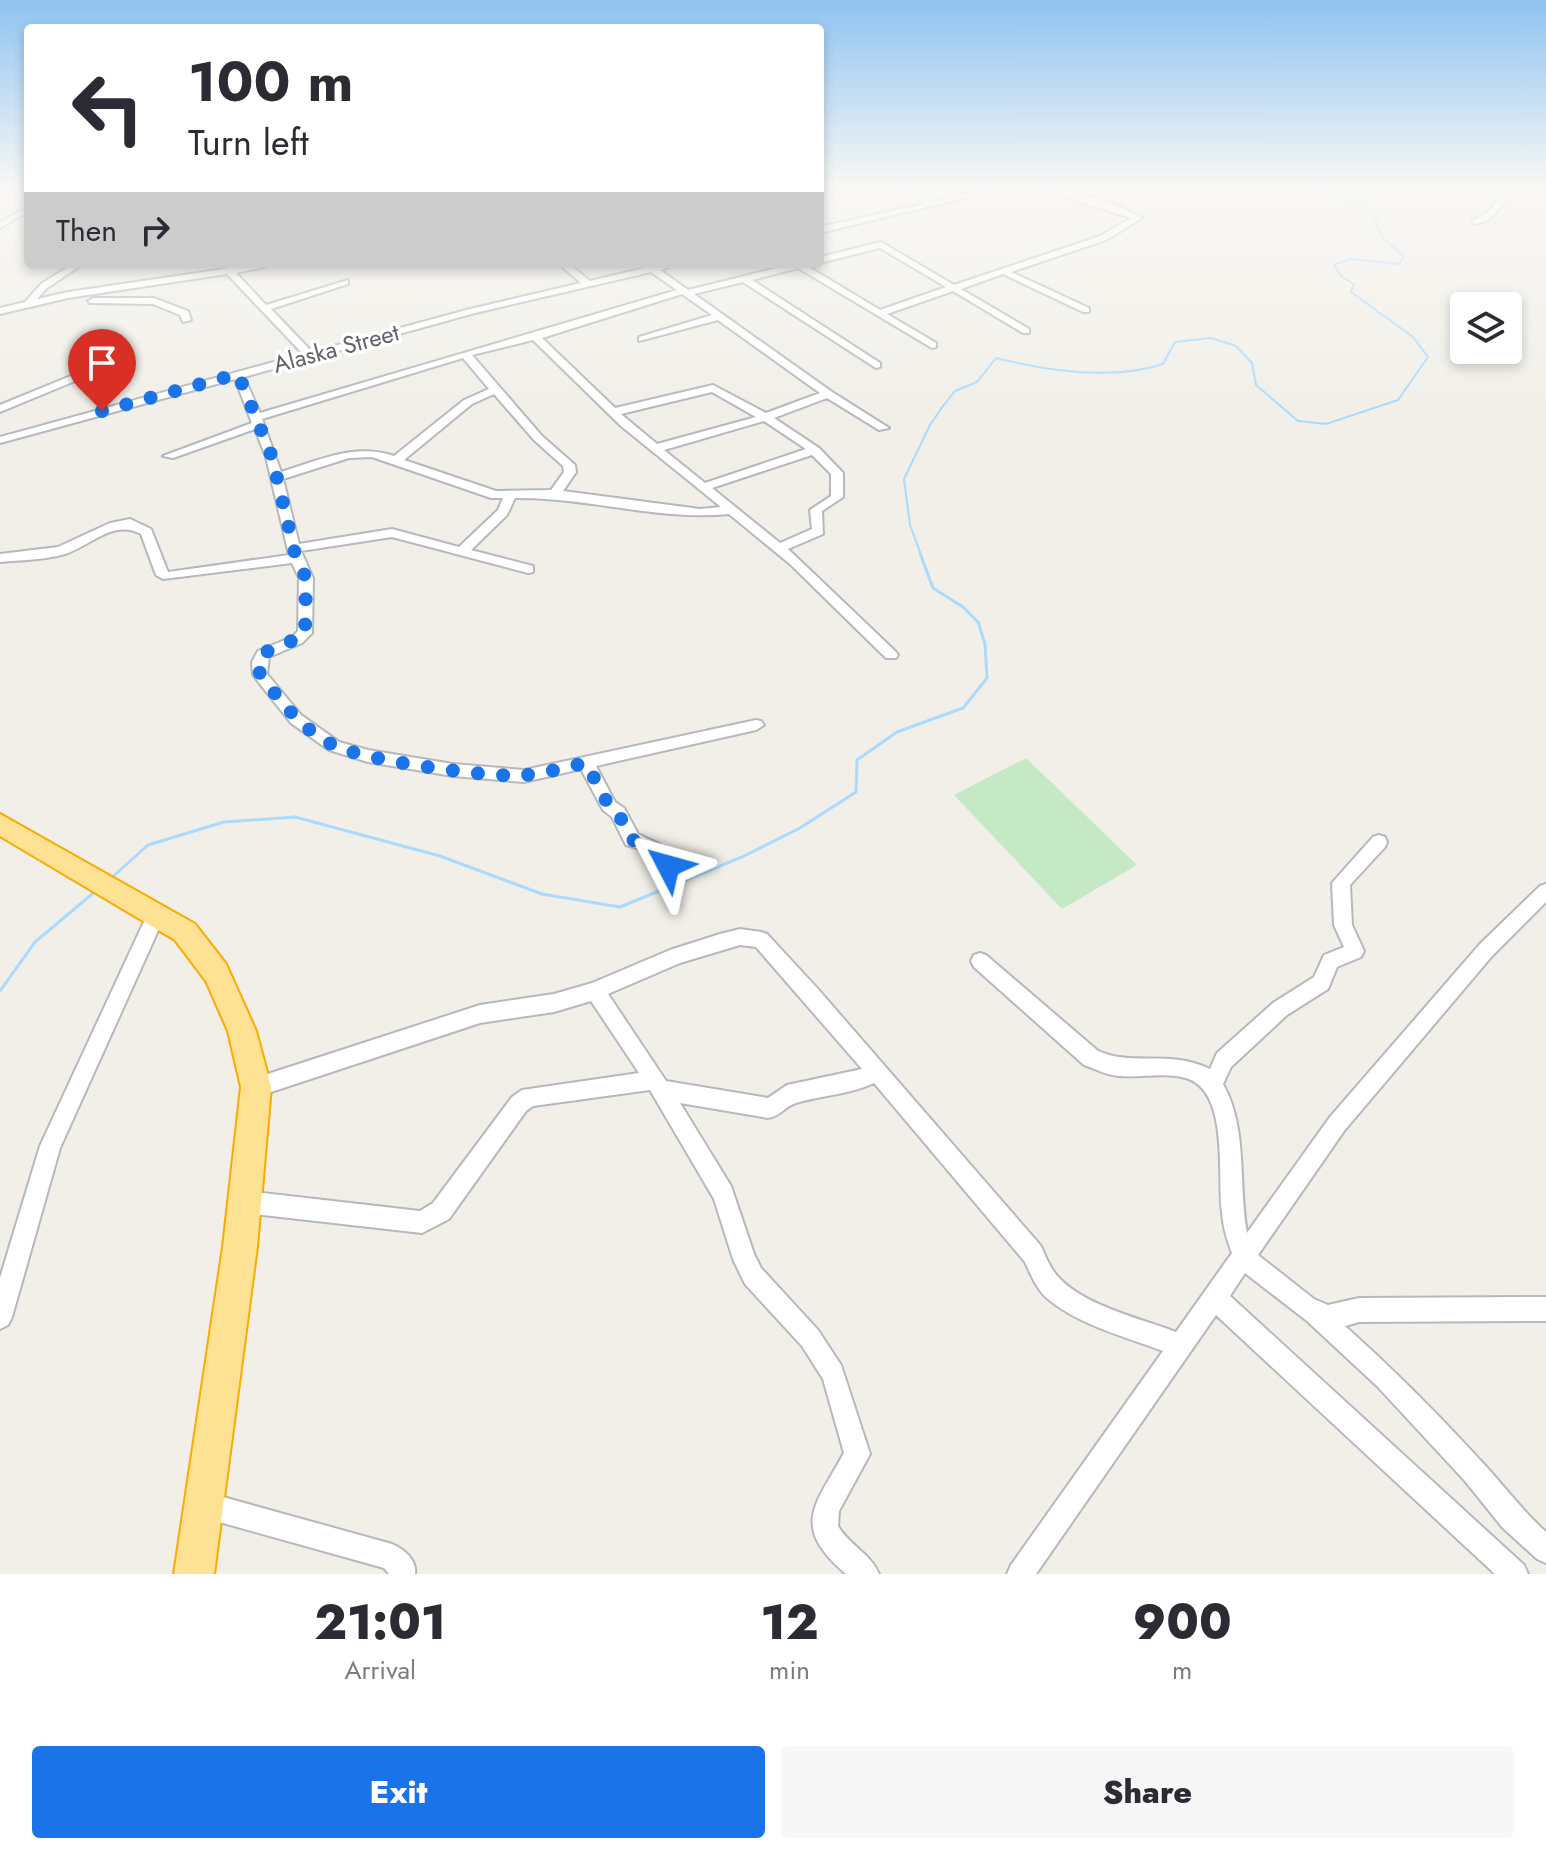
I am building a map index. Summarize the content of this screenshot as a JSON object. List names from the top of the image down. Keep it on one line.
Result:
{"streets":{"street":["Alaska Street"]},"page":{"turn":["100 m","Turn left"],"then":"Then","eta":["21:01","Arrival","12","min","900","m"],"buttons":["Exit","Share"]}}
